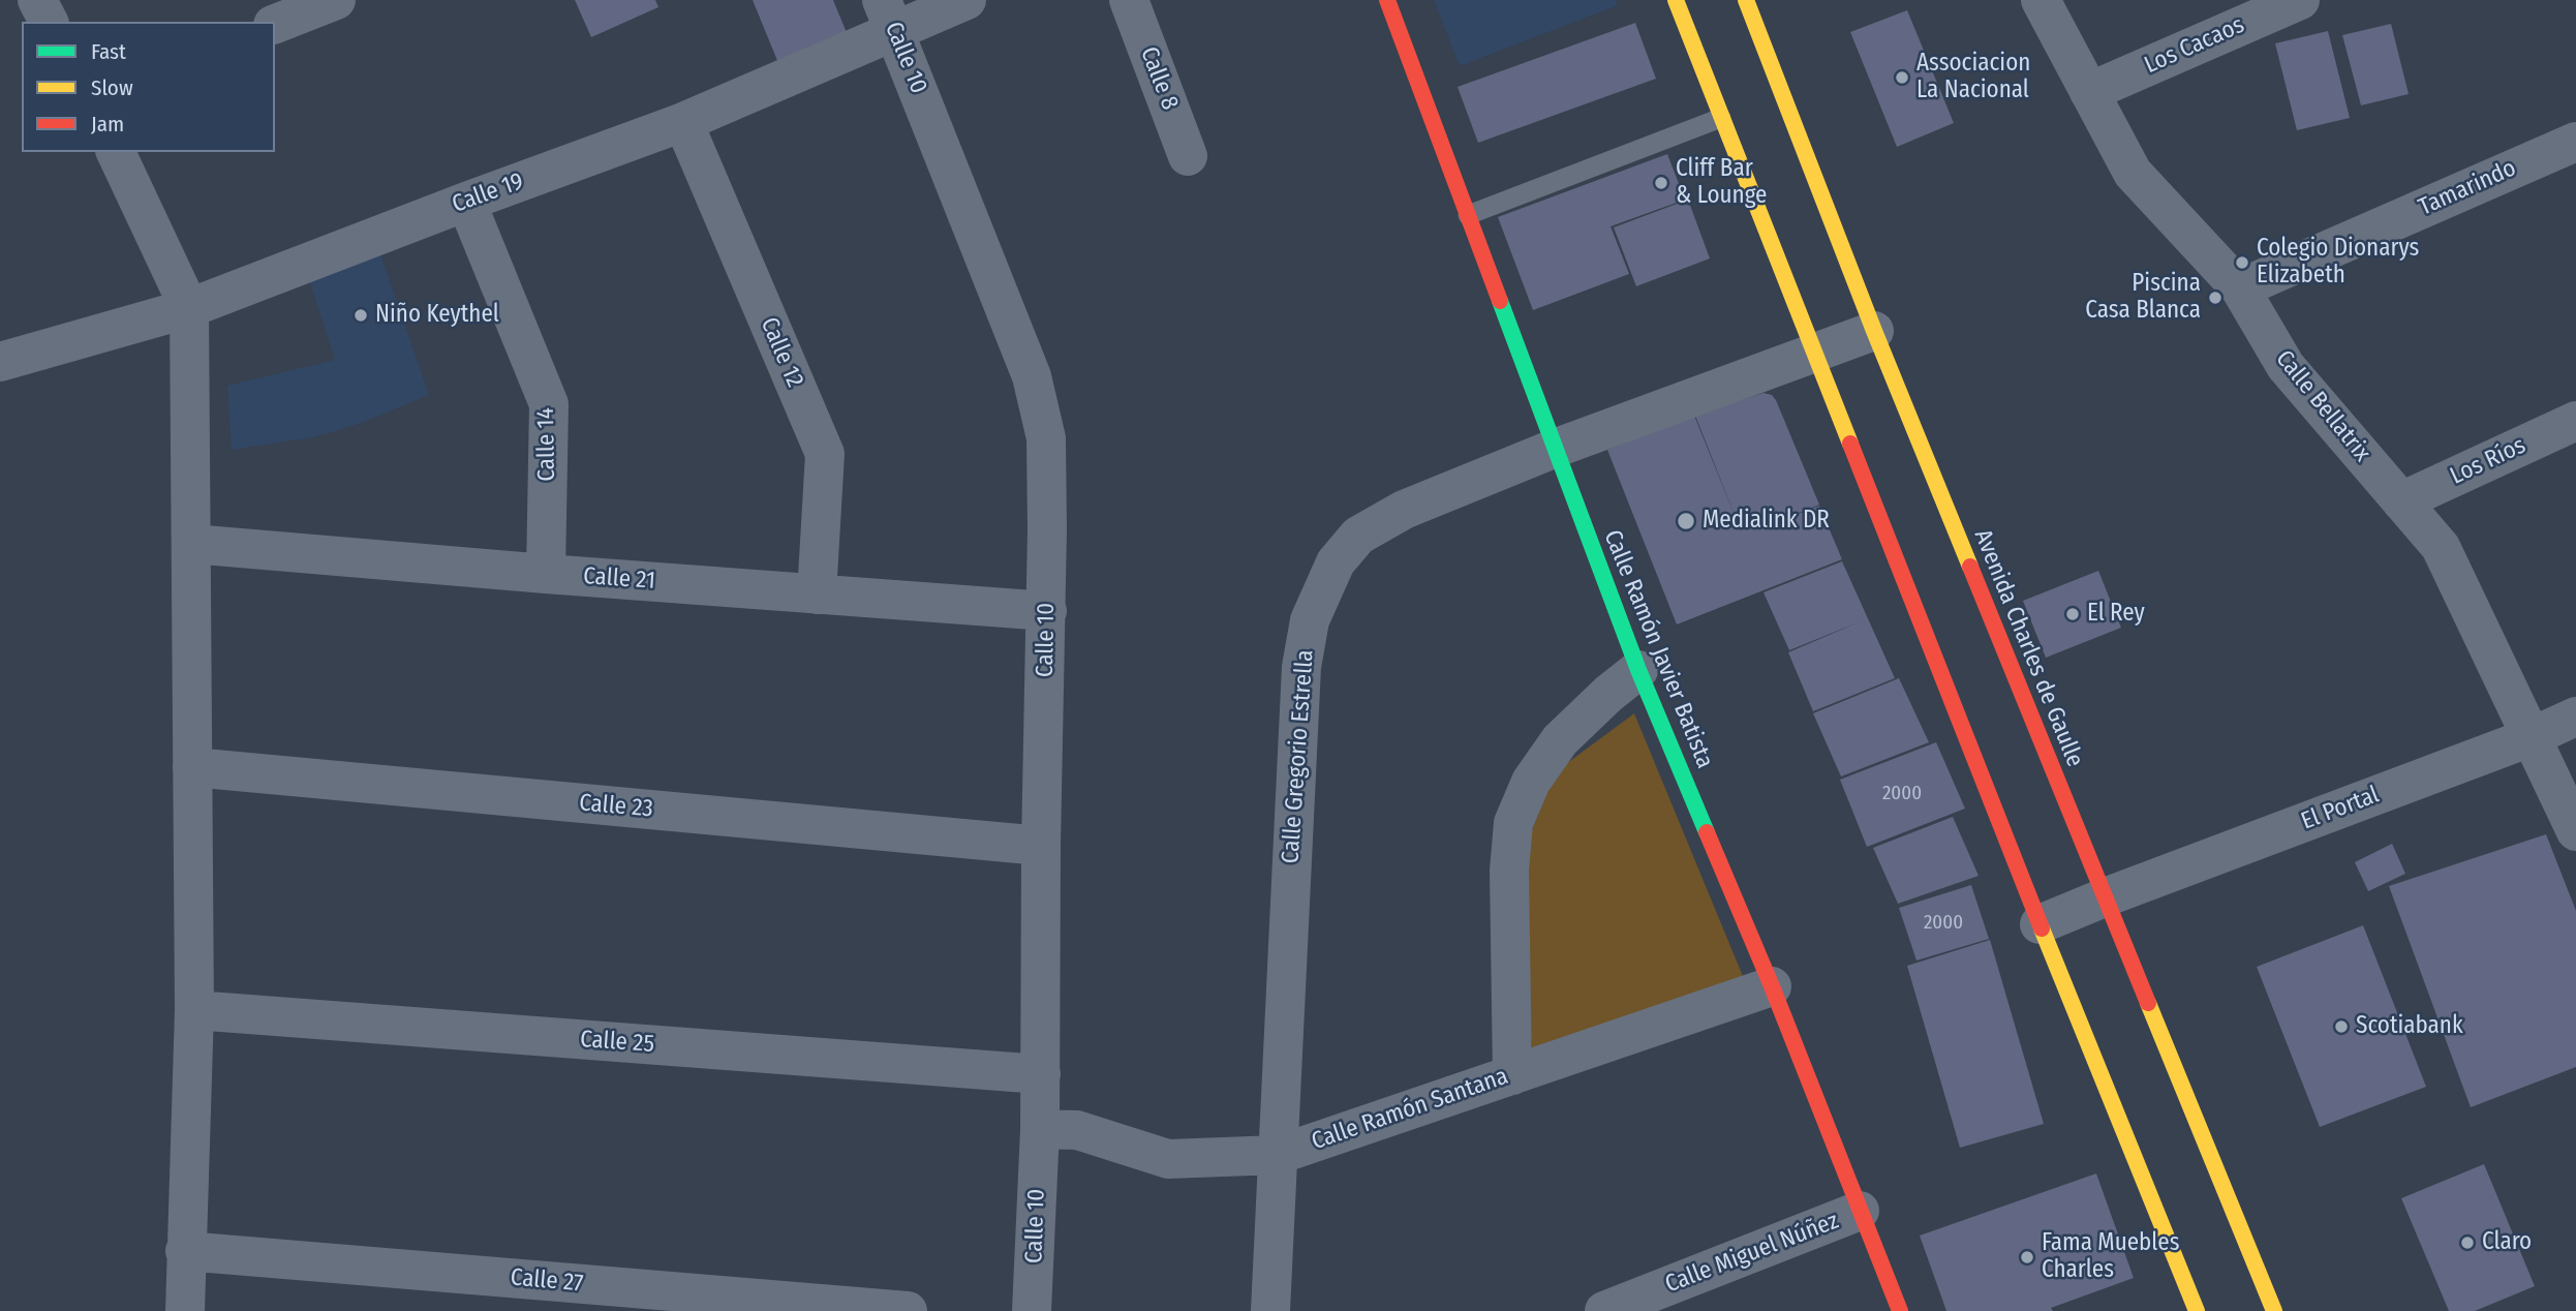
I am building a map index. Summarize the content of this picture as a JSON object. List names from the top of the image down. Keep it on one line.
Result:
{"streets":{"main road":["Avenida Charles de Gaulle","Calle Ramón Javier Batista"],"street":["Los Cacaos","Calle 10","Calle 8","Tamarindo","Calle 19","Calle 12","Calle Bellatrix","Calle 14","Los Ríos","Calle 21","Calle Gregorio Estrella","Calle 23","El Portal","Calle 25","Calle Ramón Santana","Calle Miguel Núñez","Calle 27"]},"crossings":[["Los Cacaos","Calle Bellatrix"],["Calle 10","Calle 19"],["Calle 10","Calle 21"],["Calle 10","Calle 23"],["Calle 10","Calle 25"],["Calle 10","Calle Ramón Santana"],["Tamarindo","Calle Bellatrix"],["Calle 19","Calle 12"],["Calle 19","Calle 14"],["Calle 12","Calle 21"],["Calle Bellatrix","Los Ríos"],["Calle Bellatrix","El Portal"],["Calle 14","Calle 21"],["Avenida Charles de Gaulle","Calle Gregorio Estrella"],["Avenida Charles de Gaulle","El Portal"],["Calle Ramón Javier Batista","Calle Gregorio Estrella"],["Calle Ramón Javier Batista","Calle Ramón Santana"],["Calle Ramón Javier Batista","Calle Miguel Núñez"],["Calle Gregorio Estrella","Calle Ramón Santana"]],"places":["Associacion La Nacional","Cliff Bar & Lounge","Colegio Dionarys Elizabeth","Piscina Casa Blanca","Niño Keythel","Medialink DR","El Rey","Scotiabank","Claro","Fama Muebles Charles"],"house_numbers":["2000","2000"],"legend":["Fast","Slow","Jam"]}
